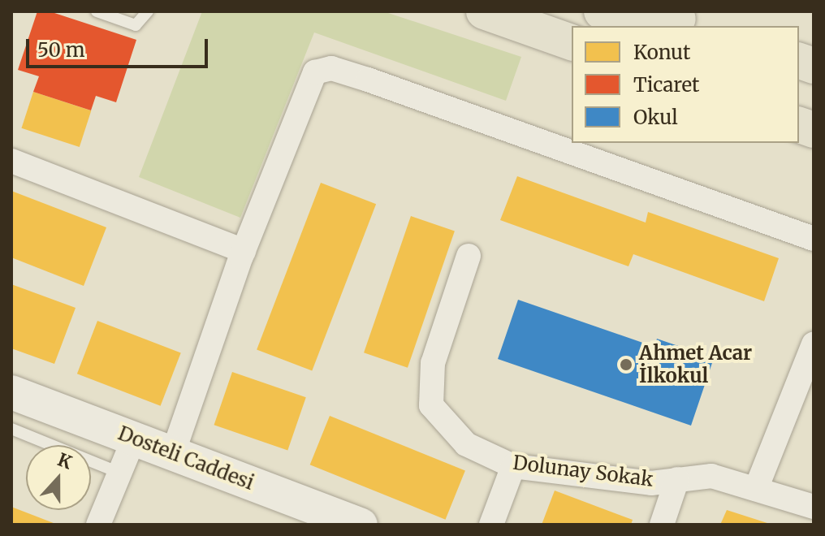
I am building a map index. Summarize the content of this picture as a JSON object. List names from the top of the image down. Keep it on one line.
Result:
{"streets":{"street":["Dosteli Caddesi","Dolunay Sokak"]},"places":["Ahmet Acar İlkokul"],"legend":["Konut","Ticaret","Okul"],"scale_bar":"50 m","north":"top"}
